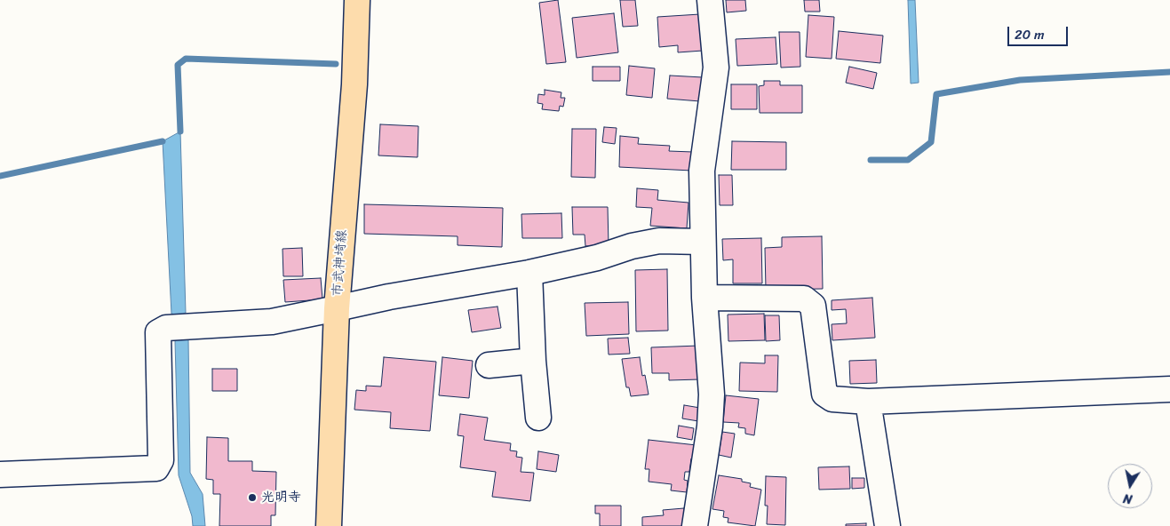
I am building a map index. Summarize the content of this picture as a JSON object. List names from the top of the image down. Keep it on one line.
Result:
{"streets":{"main road":["市武神埼線"]},"places":["光明寺"],"scale_bar":"20 m","north":"bottom"}
